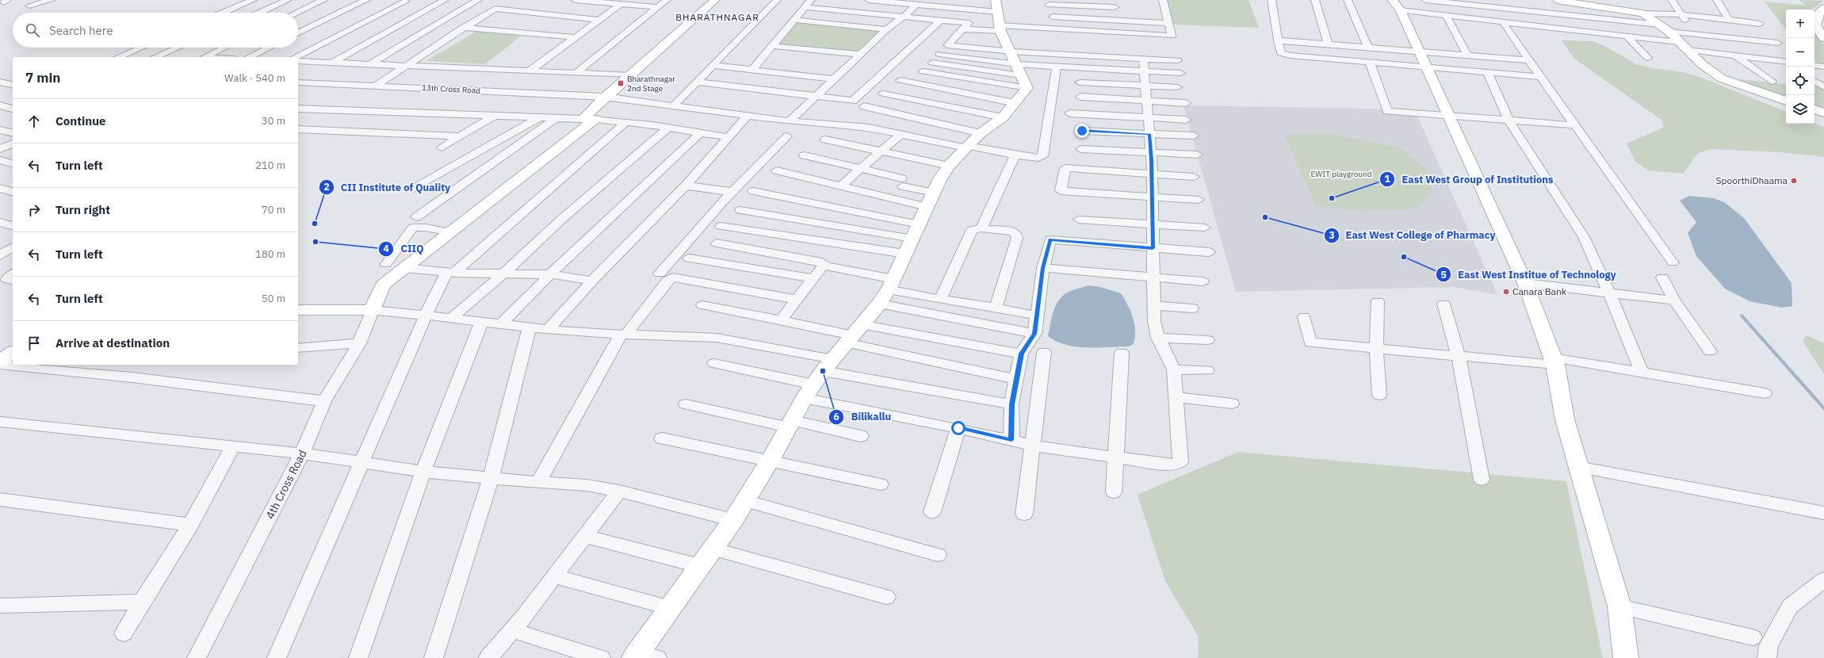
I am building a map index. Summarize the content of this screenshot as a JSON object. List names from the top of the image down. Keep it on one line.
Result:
{"streets":{"street":["13th Cross Road","4th Cross Road"]},"districts":["BHARATHNAGAR"],"parks":["EWIT playground"],"places":{"transit":["Bharathnagar 2nd Stage"],"other":["SpoorthiDhaama","East West Group of Institutions","East West College of Pharmacy","CII Institute of Quality","CIIQ","East West Institue of Technology","Canara Bank","Bilikallu"]},"page":{"map_buttons":["+","−"],"search":"Search here","heading":["7 min","Walk · 540 m"],"list":[["Continue","30 m"],["Turn left","210 m"],["Turn right","70 m"],["Turn left","180 m"],["Turn left","50 m"],"Arrive at destination"]}}
